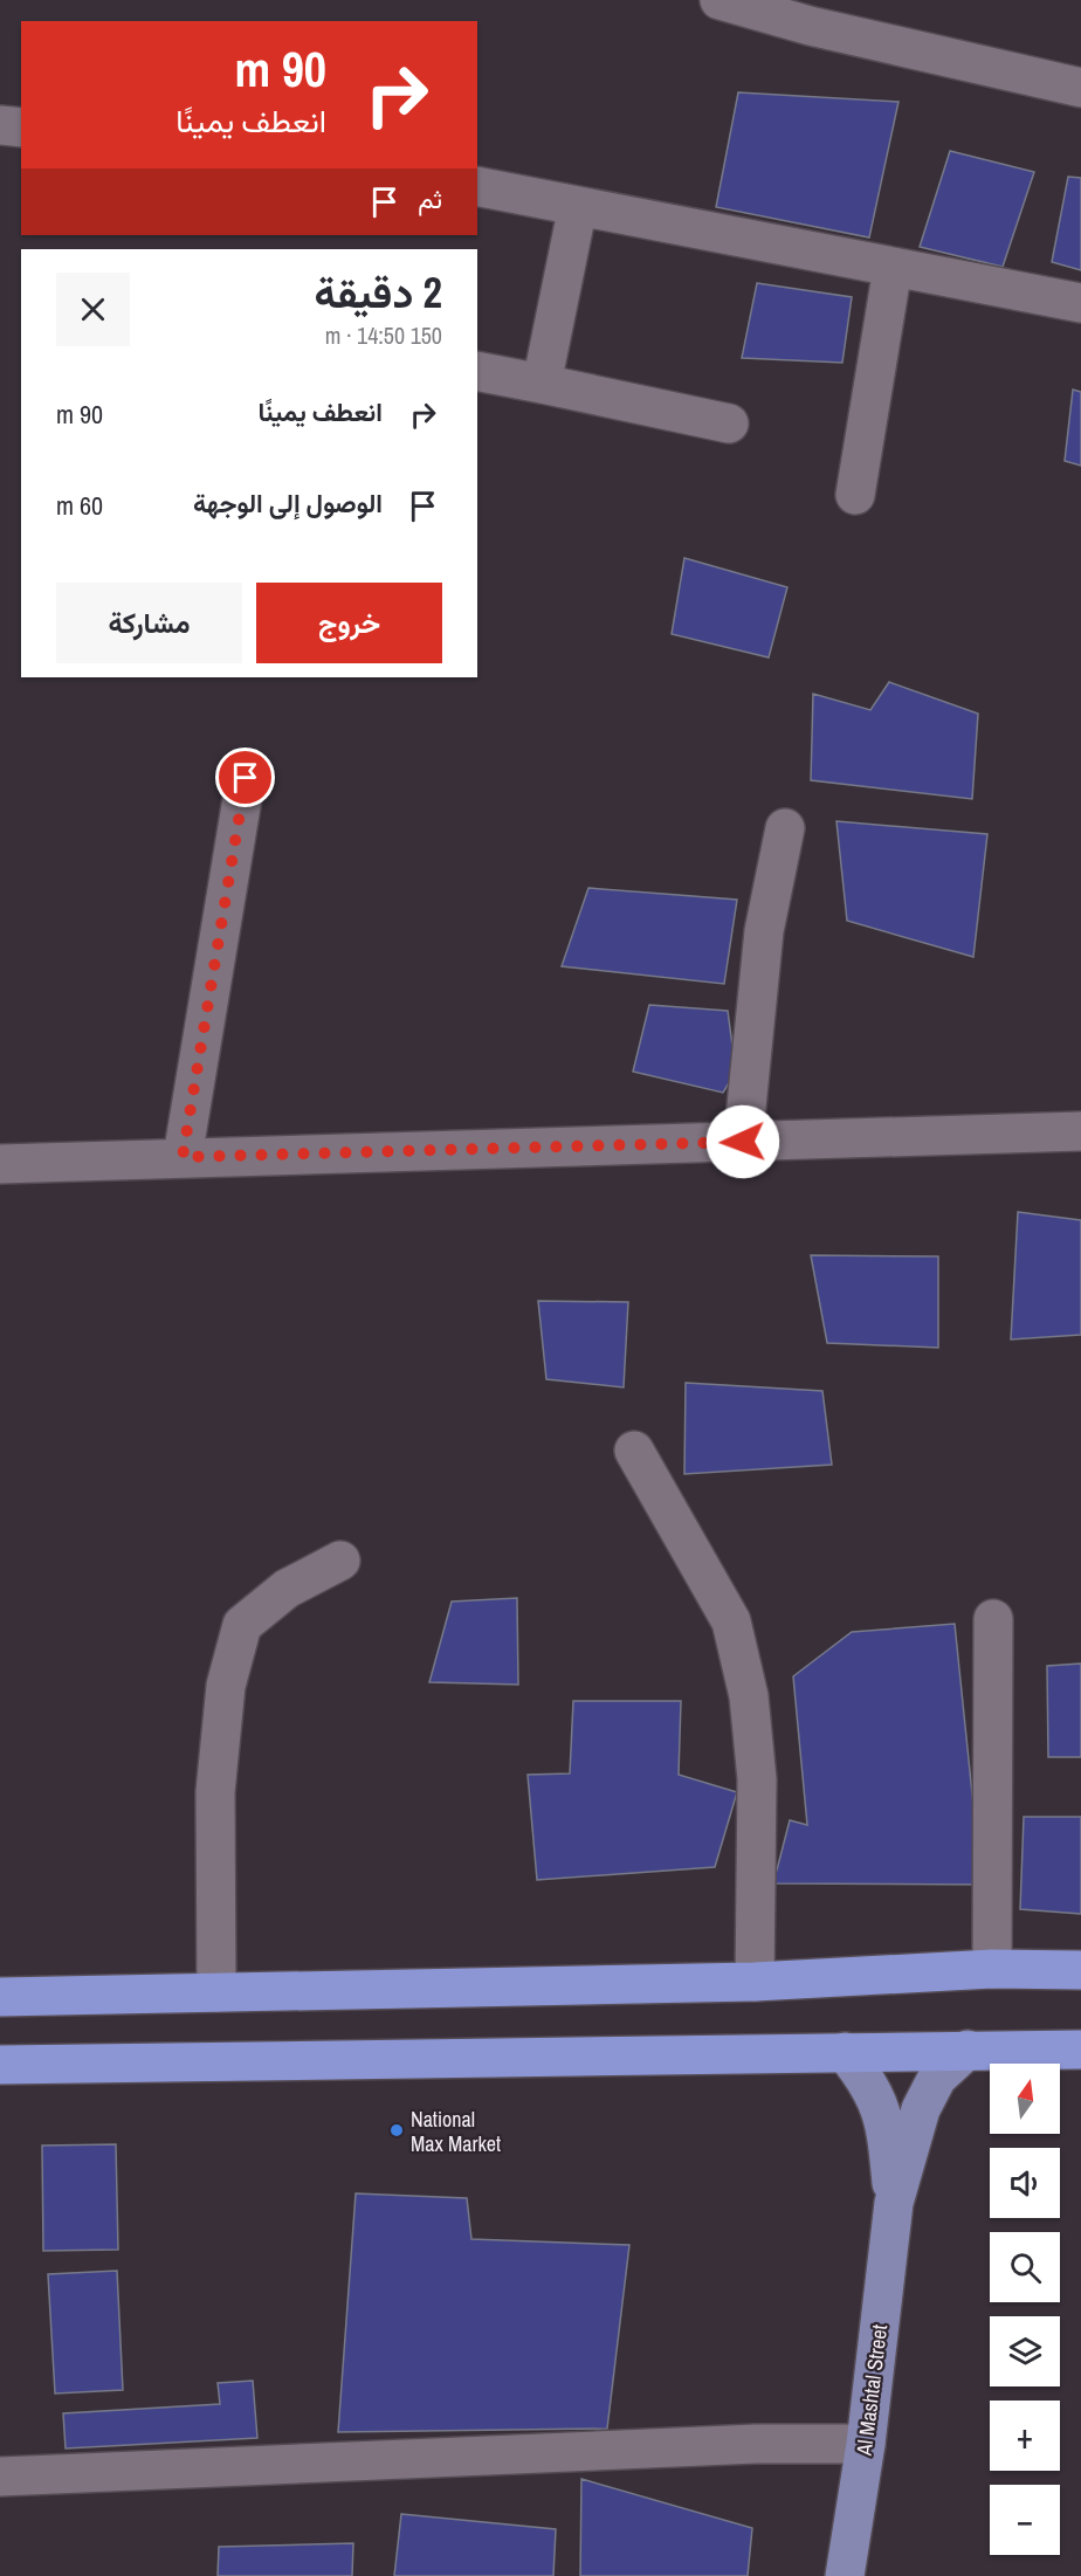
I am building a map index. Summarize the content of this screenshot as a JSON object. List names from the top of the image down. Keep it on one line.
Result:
{"streets":{"main road":["Al Mashtal Street"]},"places":["National Max Market"],"north":"top","page":{"turn":["90 m","انعطف يمينًا"],"then":"ثم","heading":["2 دقيقة","150 m · 14:50"],"list":[{"name":"انعطف يمينًا","value":"90 m"},{"name":"الوصول إلى الوجهة","value":"60 m"}],"buttons":["خروج","مشاركة"],"map_buttons":["+","−"]}}
